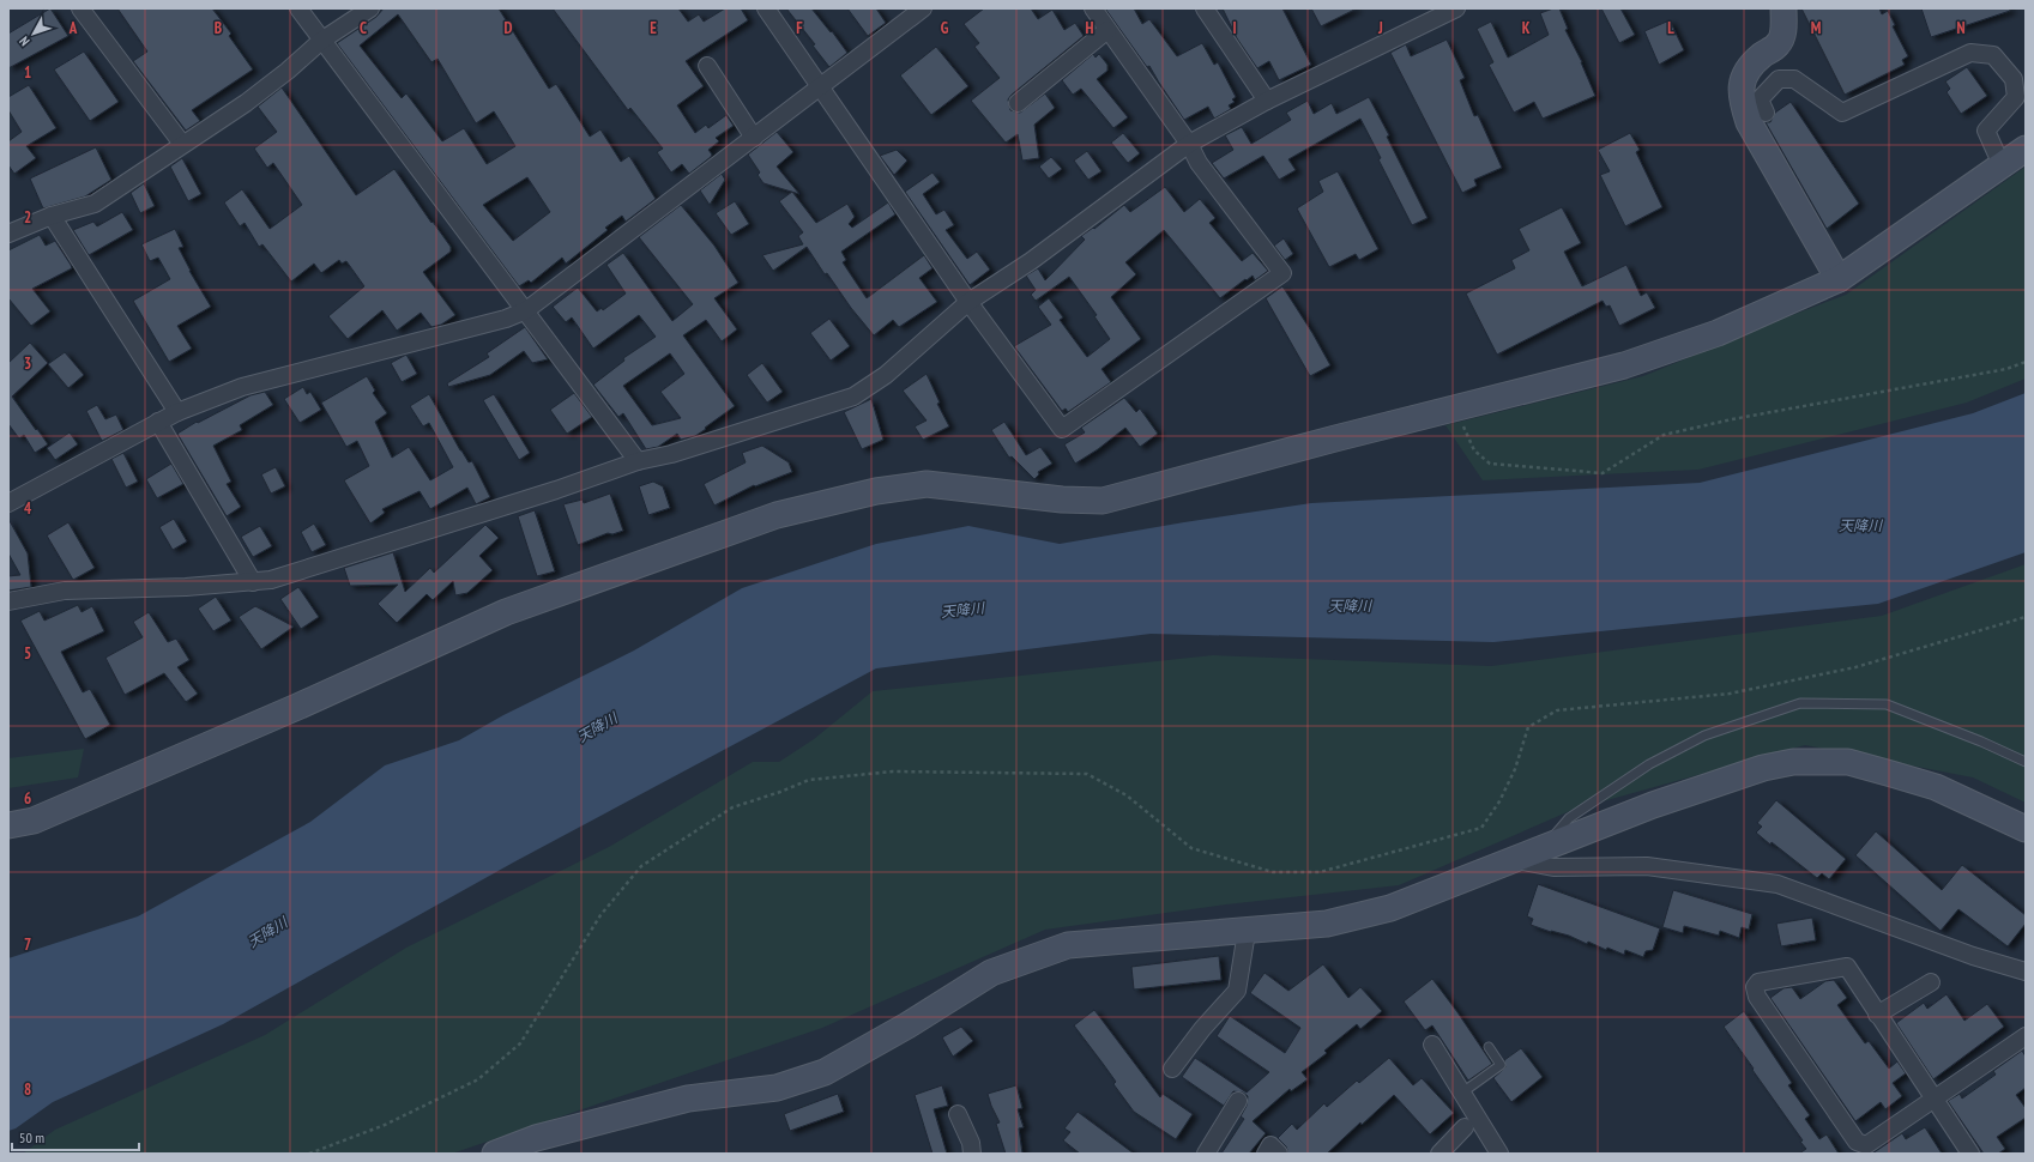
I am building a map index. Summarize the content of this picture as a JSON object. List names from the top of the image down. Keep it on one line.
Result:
{"water":["天降川"],"scale_bar":"50 m","north":"bottom left","grid":{"columns":["A","B","C","D","E","F","G","H","I","J","K","L","M","N"],"rows":["1","2","3","4","5","6","7","8"]}}
